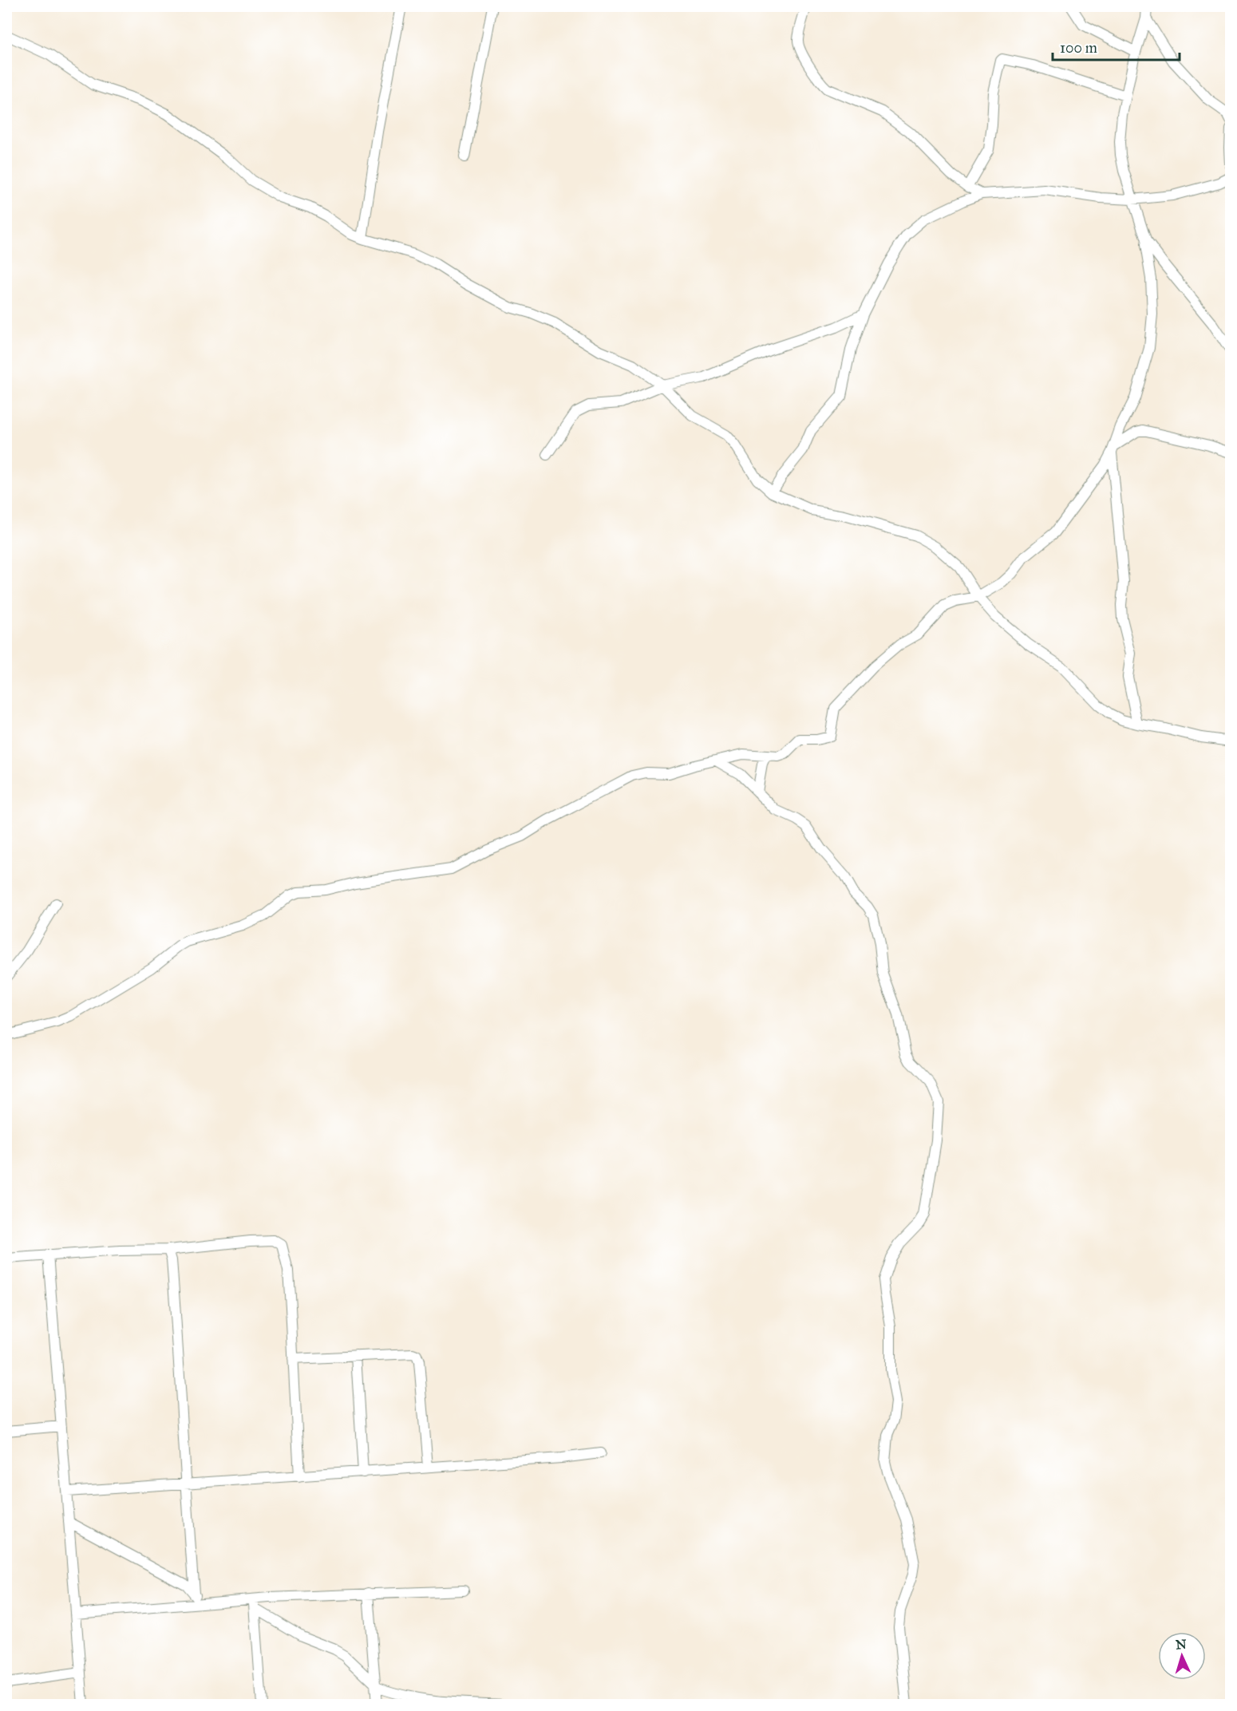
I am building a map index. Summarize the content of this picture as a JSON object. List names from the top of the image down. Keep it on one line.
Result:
{"scale_bar":"100 m","north":"top"}
